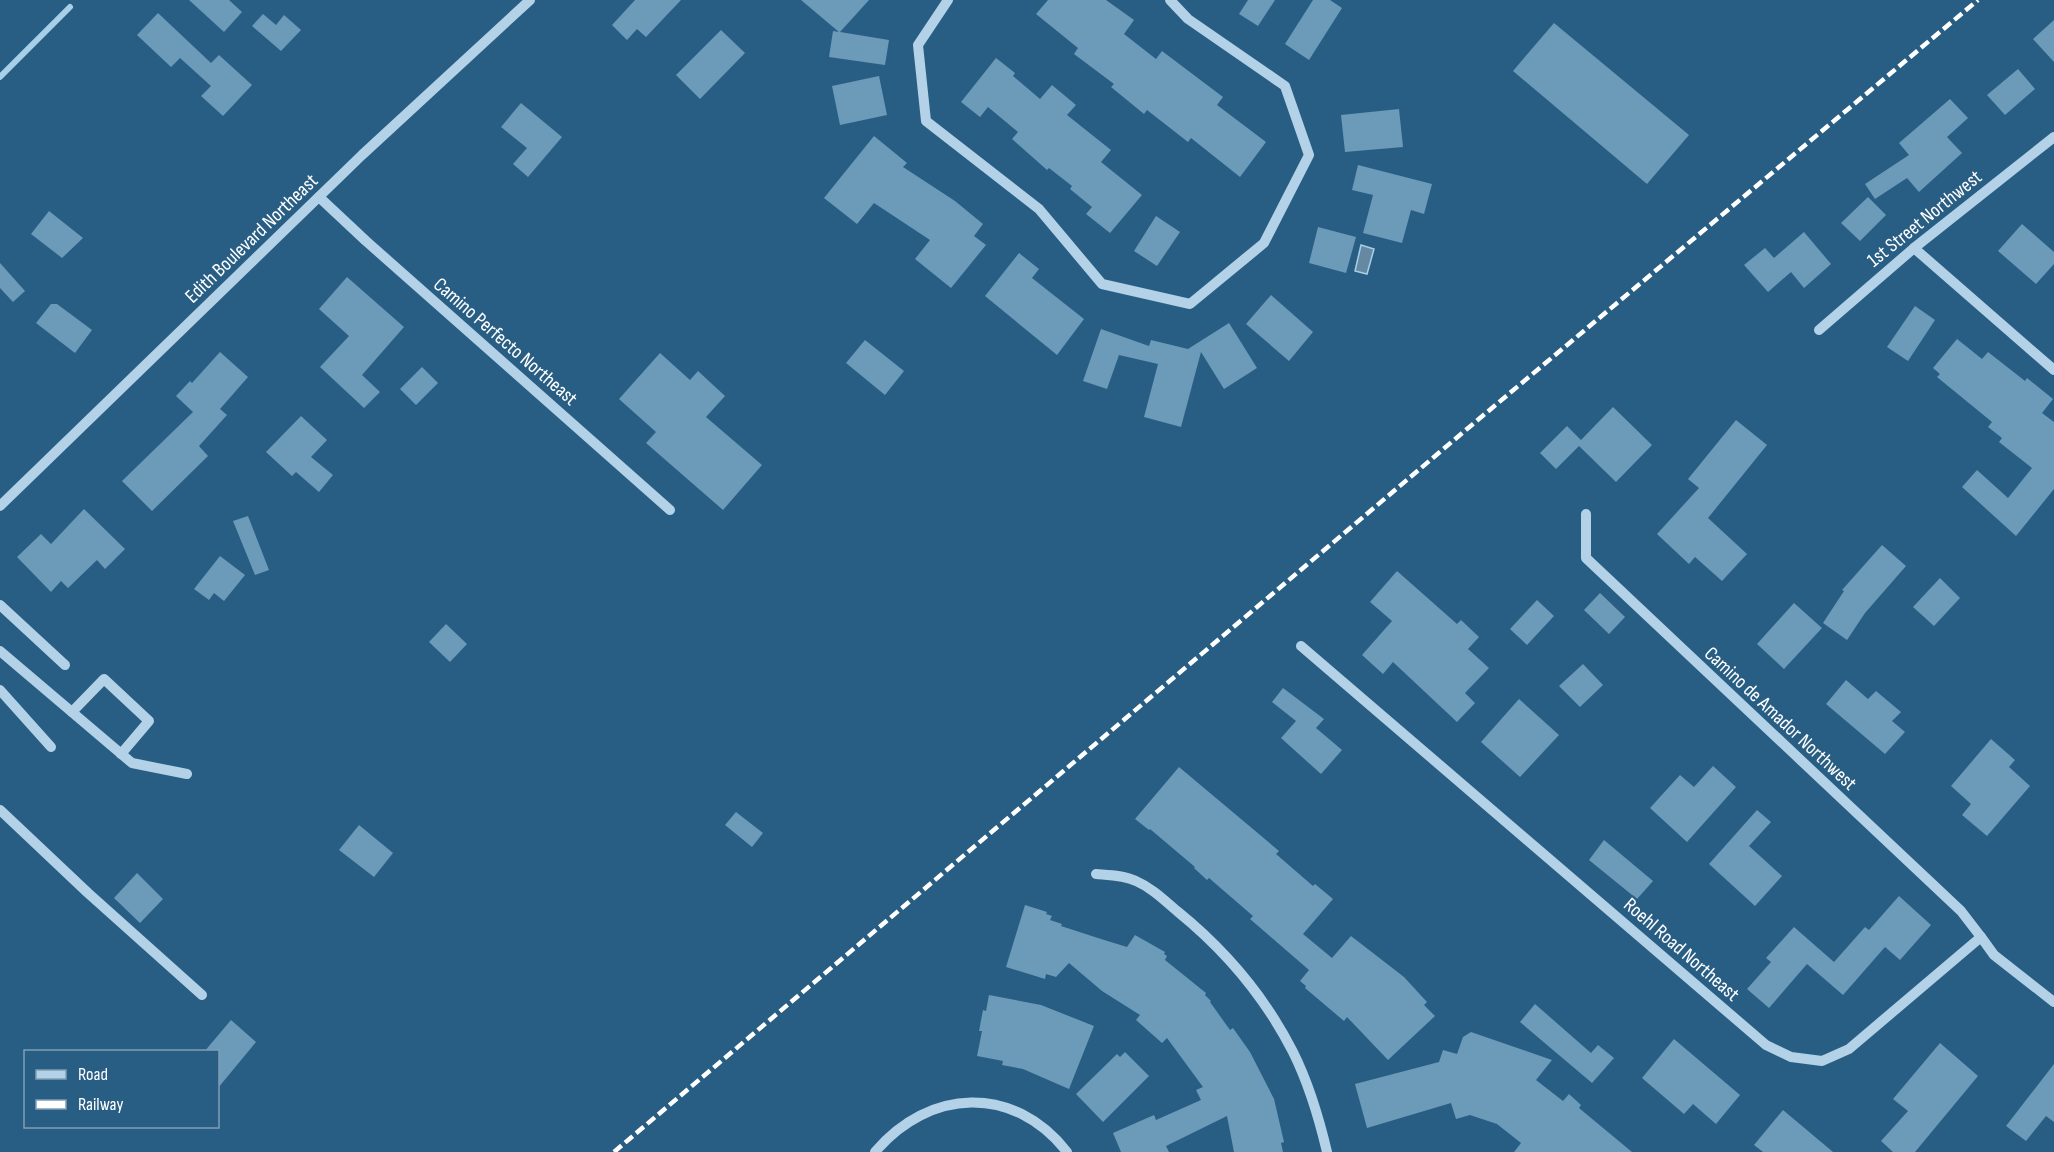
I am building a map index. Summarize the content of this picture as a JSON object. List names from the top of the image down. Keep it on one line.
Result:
{"streets":{"street":["1st Street Northwest","Edith Boulevard Northeast","Camino Perfecto Northeast","Camino de Amador Northwest","Roehl Road Northeast"]},"crossings":[["Edith Boulevard Northeast","Camino Perfecto Northeast"],["Camino de Amador Northwest","Roehl Road Northeast"]],"legend":["Road","Railway"]}
